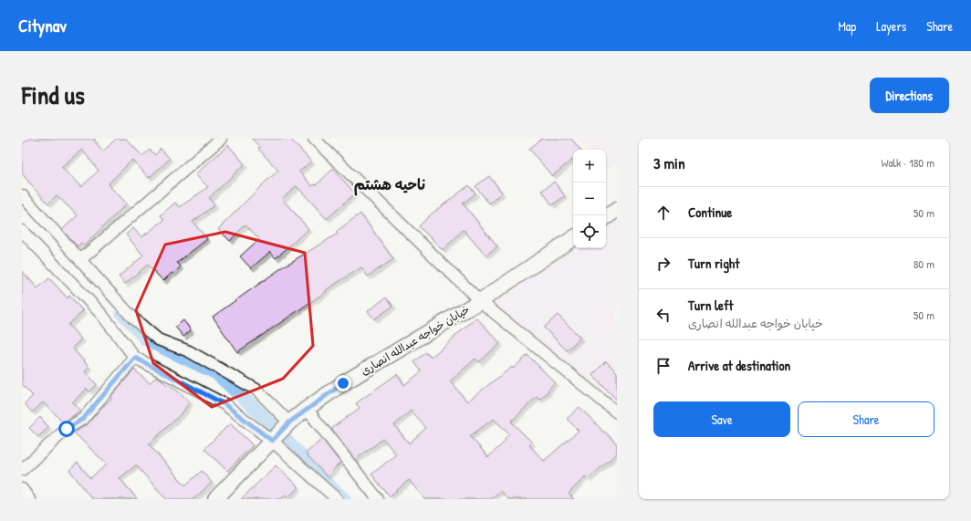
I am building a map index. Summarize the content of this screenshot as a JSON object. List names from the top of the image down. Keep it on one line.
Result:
{"streets":{"street":["خیابان خواجه عبدالله انصاری"]},"districts":["ناحیه هشتم"],"page":{"header":"Citynav","nav":["Map","Layers","Share"],"title":"Find us","buttons":["Directions",["Save","Share"]],"heading":["3 min","Walk · 180 m"],"map_buttons":["+","−"],"list":[["Continue","50 m"],["Turn right","80 m"],["Turn left","خیابان خواجه عبدالله انصاری","50 m"],"Arrive at destination"]}}
